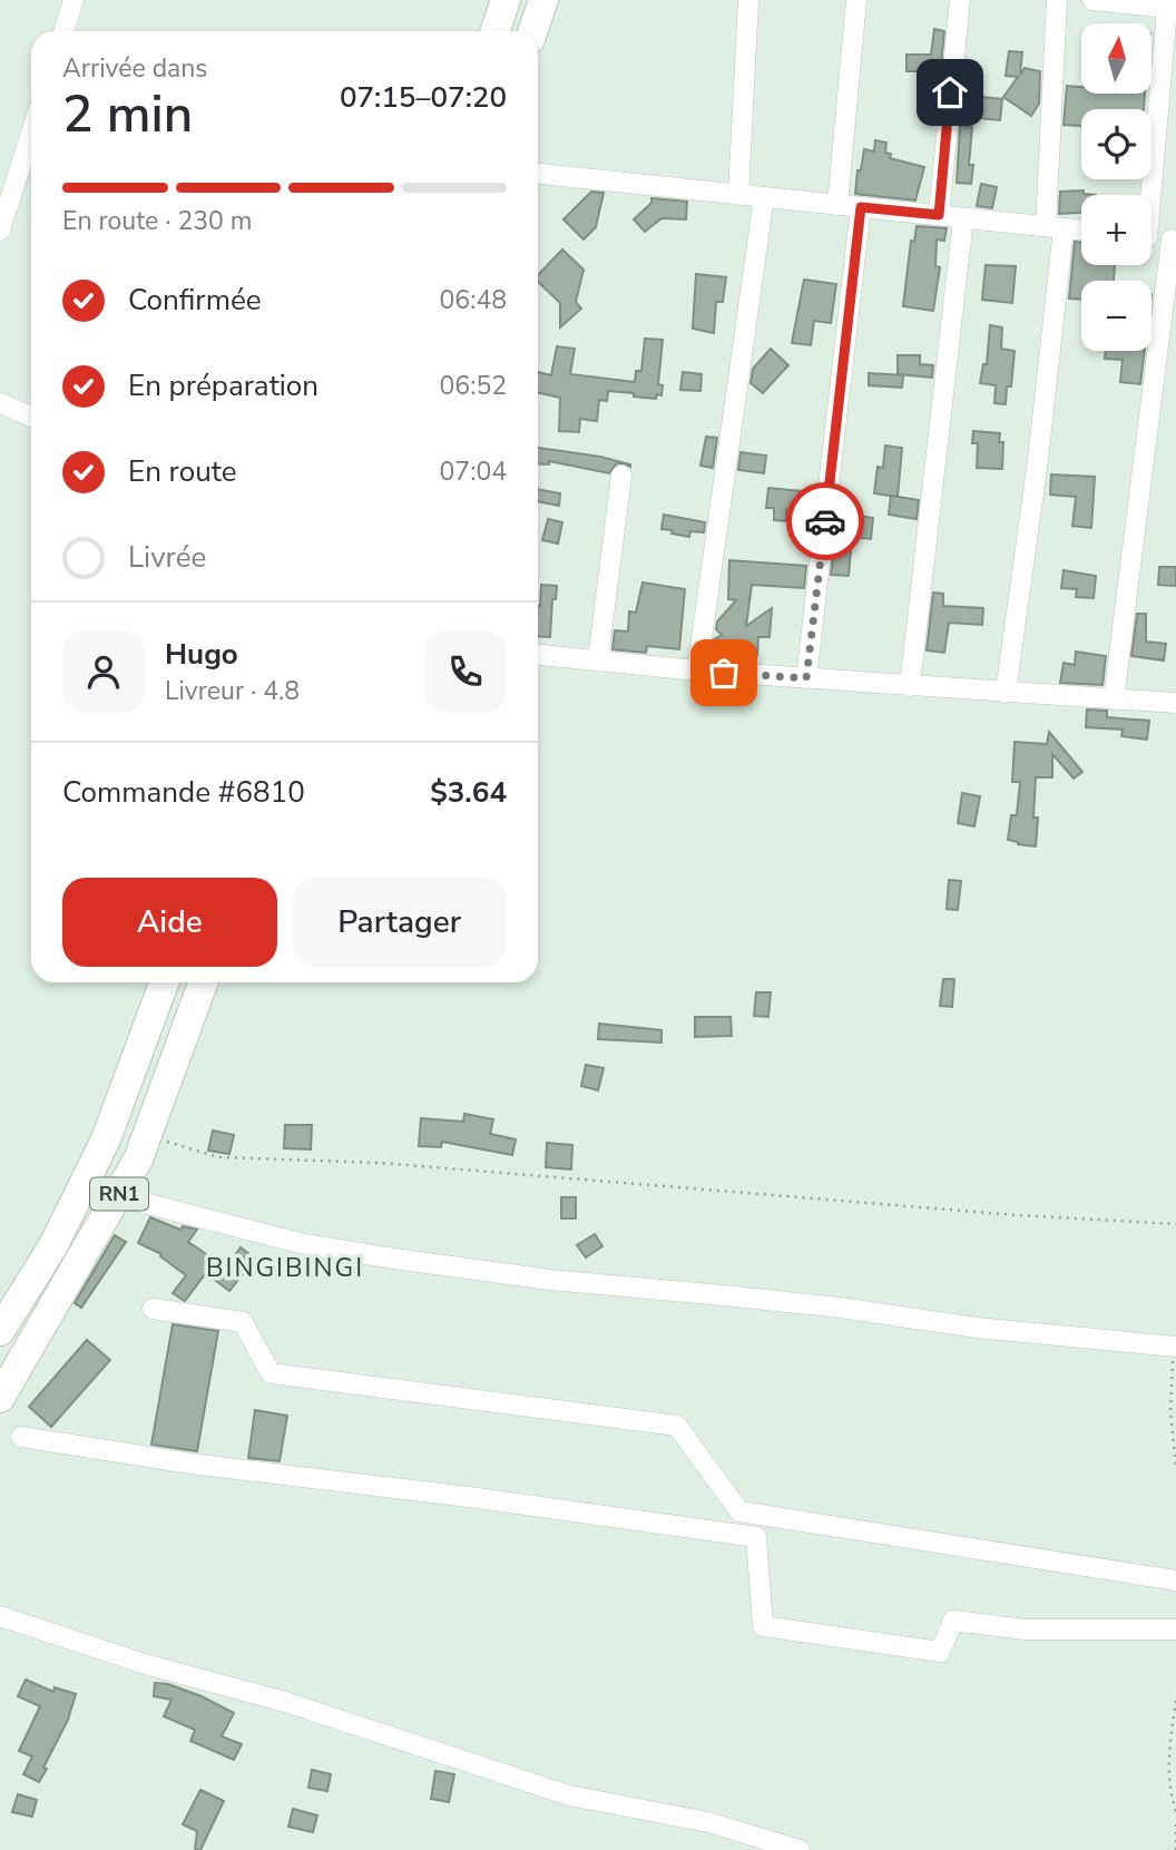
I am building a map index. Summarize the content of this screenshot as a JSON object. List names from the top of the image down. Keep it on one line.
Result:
{"streets":{"highway":["RN1"]},"districts":["BINGIBINGI"],"north":"top","page":{"map_buttons":["+","−"],"heading":["2 min","Arrivée dans","07:15–07:20"],"panel":["Hugo","Livreur · 4.8","Commande #6810","$3.64"],"bar":"En route · 230 m","list":[["Confirmée","06:48"],["En préparation","06:52"],["En route","07:04"],"Livrée"],"buttons":["Aide","Partager"]}}
